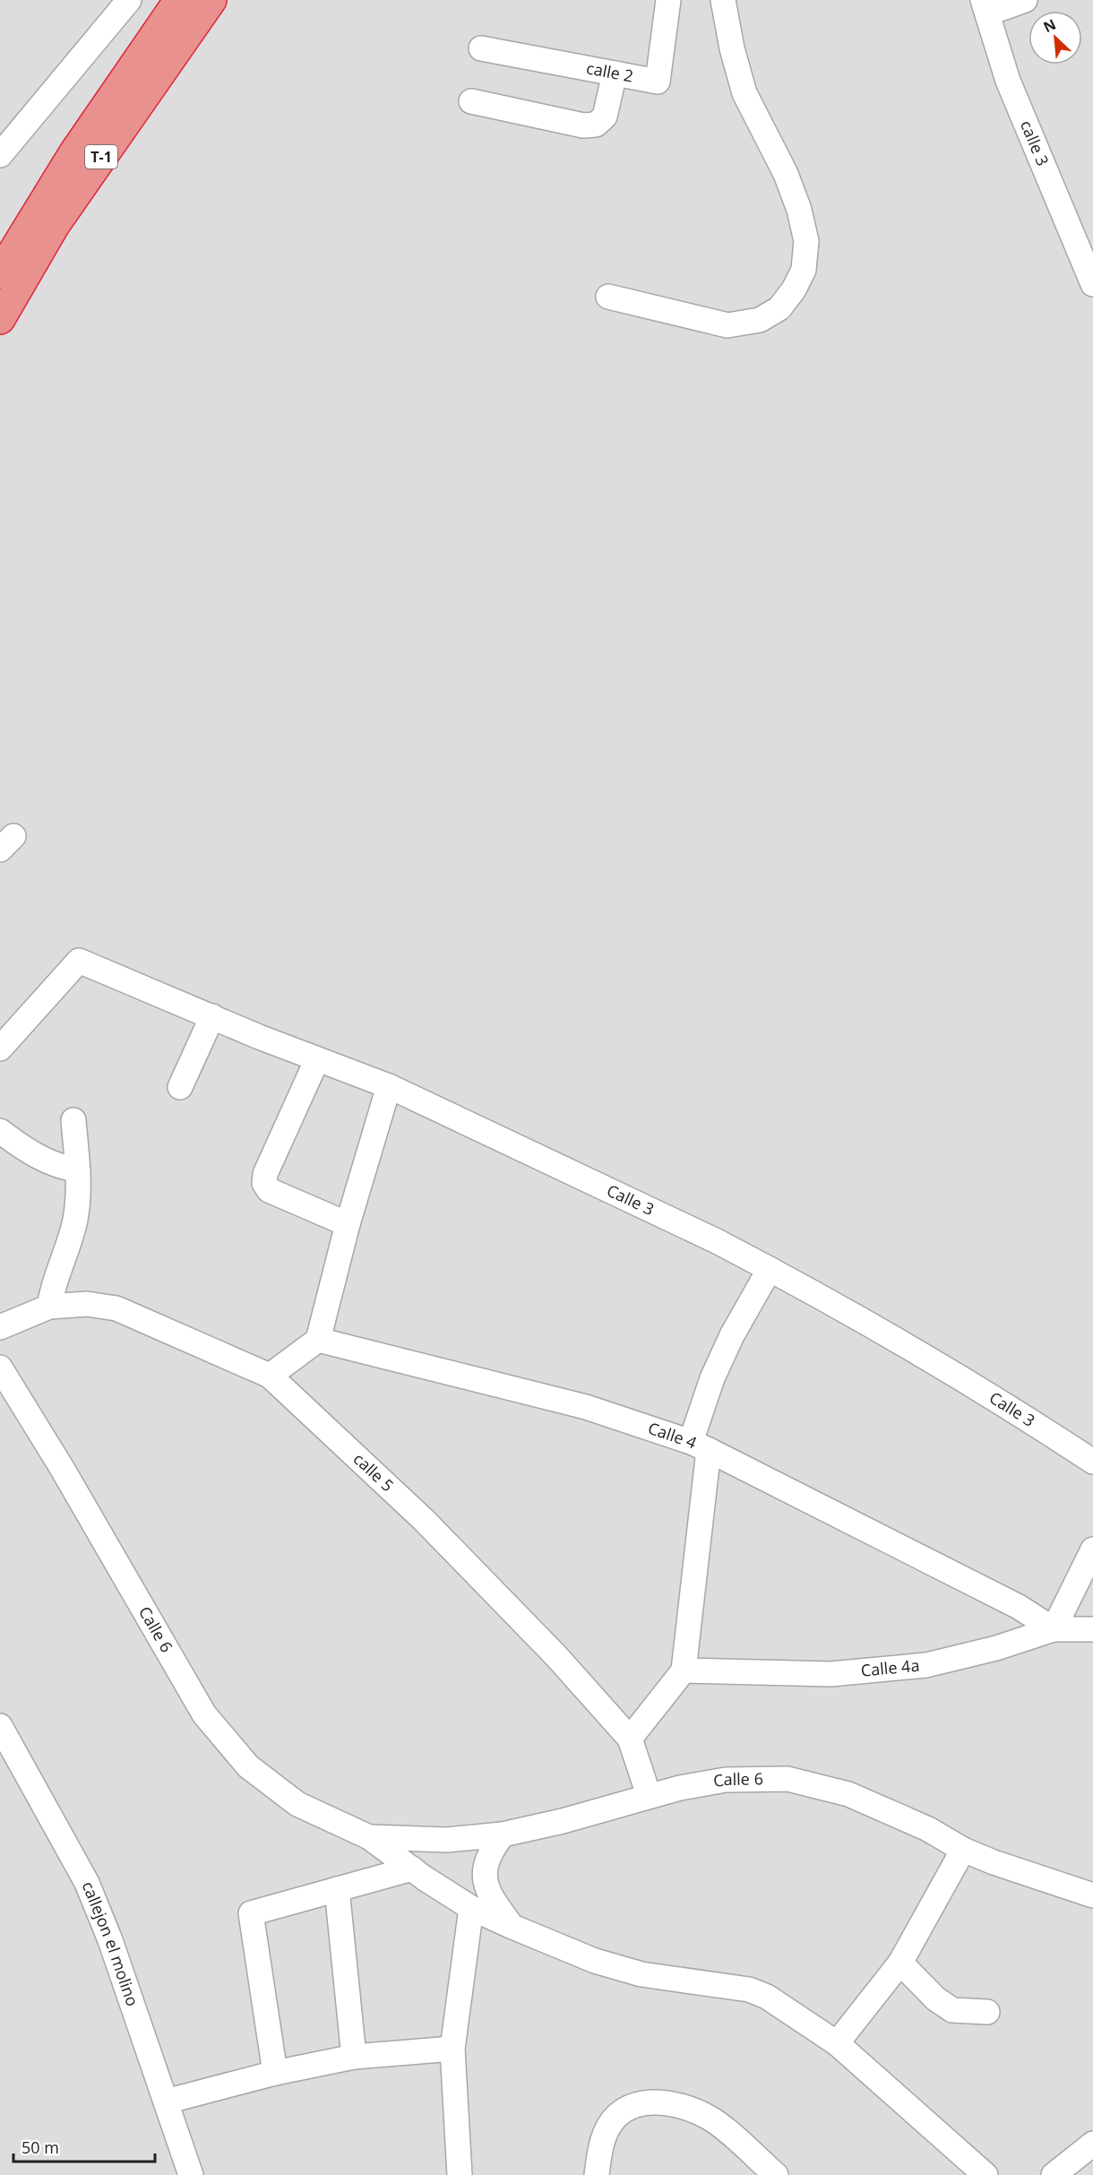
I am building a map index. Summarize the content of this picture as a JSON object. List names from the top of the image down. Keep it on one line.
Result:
{"streets":{"highway":["T-1"],"street":["calle 2","calle 3","Calle 3","Calle 4","calle 5","Calle 6","Calle 4a","callejon el molino"]},"crossings":[["Calle 4","Calle 4a"],["calle 5","Calle 6"]],"scale_bar":"50 m","north":"top left"}
